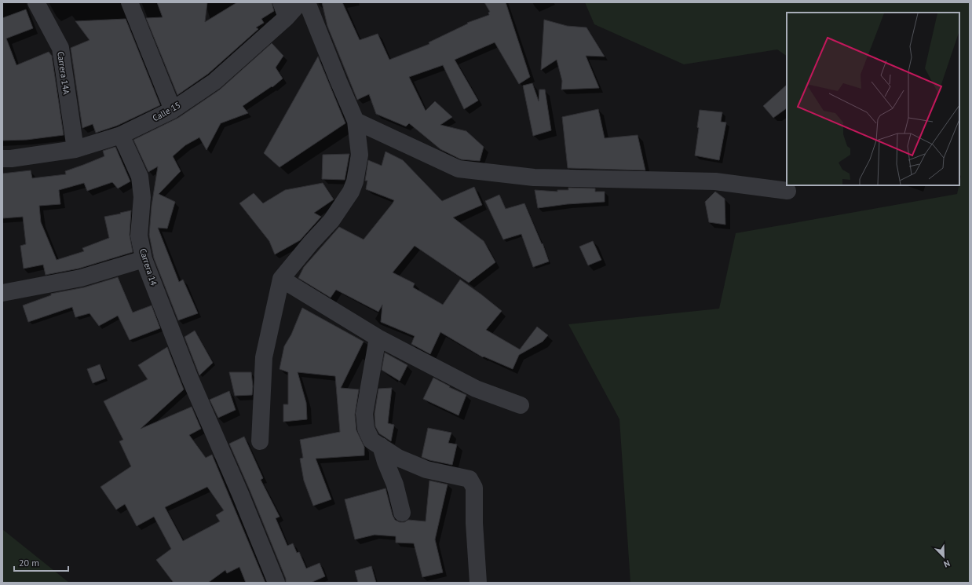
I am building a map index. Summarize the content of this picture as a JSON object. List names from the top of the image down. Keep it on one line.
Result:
{"streets":{"street":["Carrera 14A","Calle 15","Carrera 14"]},"crossings":[["Carrera 14A","Calle 15"],["Calle 15","Carrera 14"]],"scale_bar":"20 m","north":"bottom right"}
